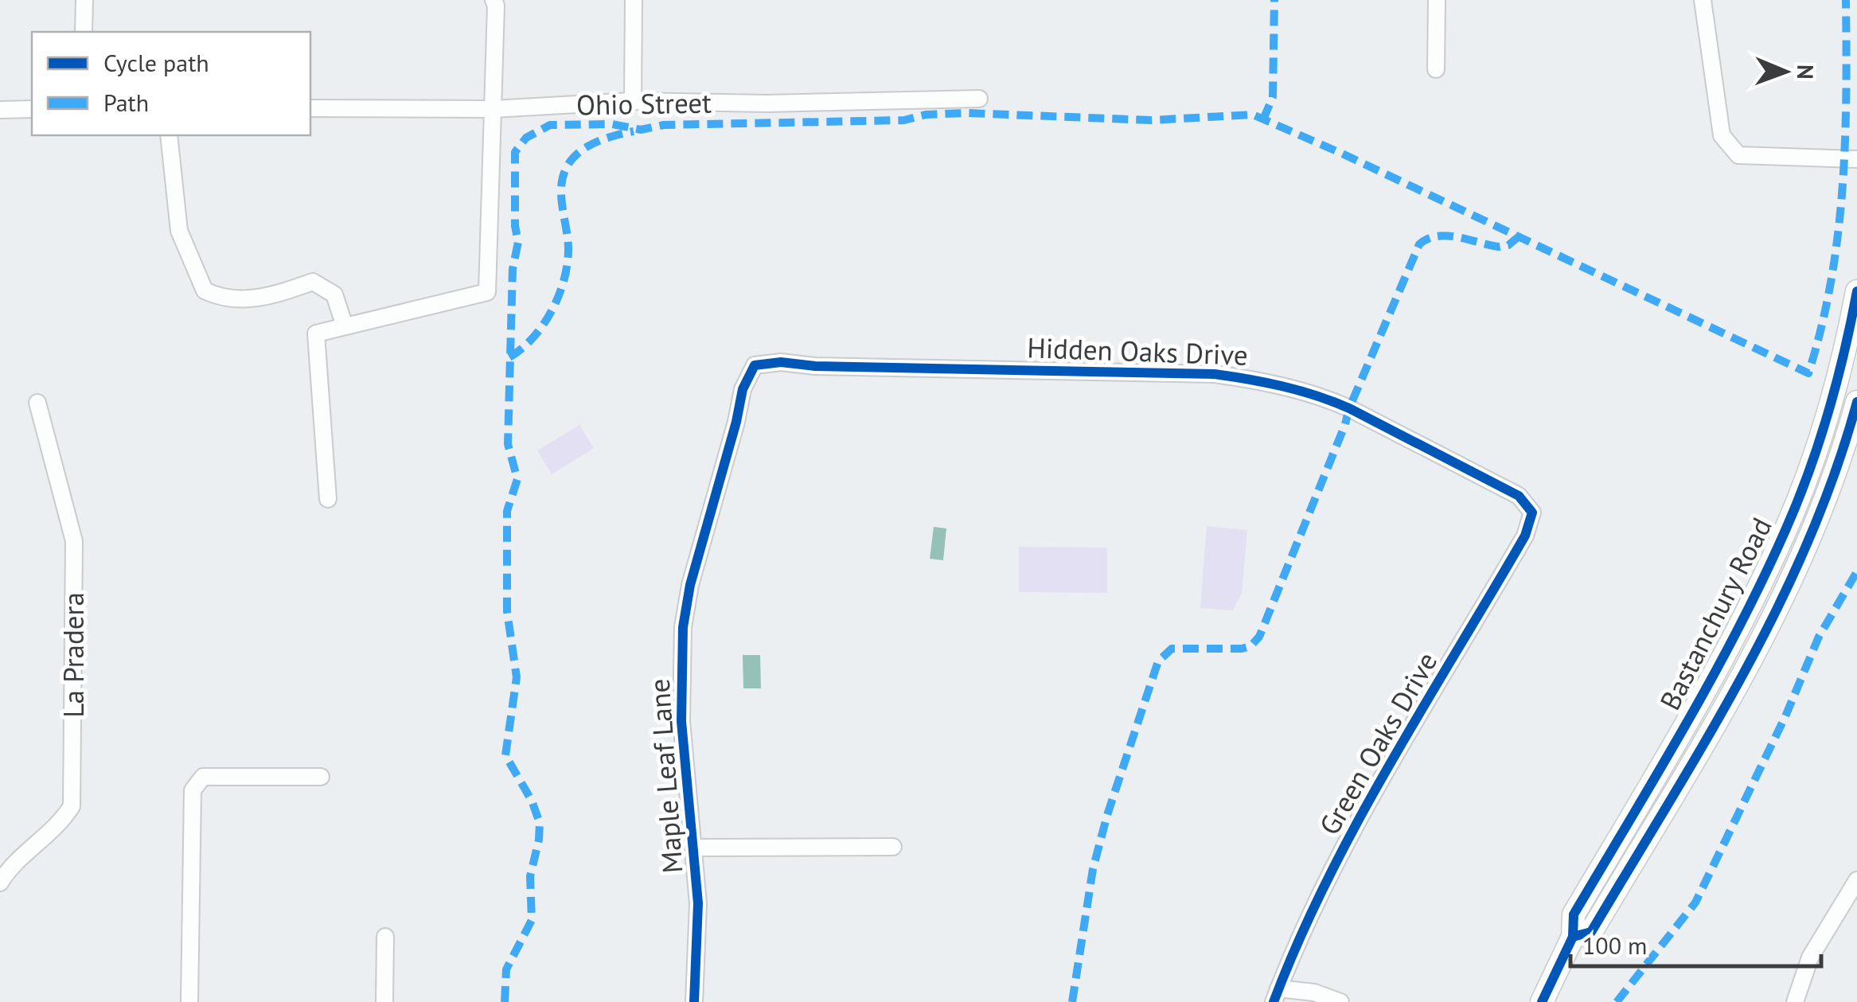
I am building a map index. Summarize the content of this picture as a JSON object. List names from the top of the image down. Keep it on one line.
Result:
{"streets":{"main road":["Bastanchury Road"],"street":["Ohio Street","Hidden Oaks Drive","La Pradera","Green Oaks Drive","Maple Leaf Lane"]},"crossings":[["Hidden Oaks Drive","Green Oaks Drive"],["Hidden Oaks Drive","Maple Leaf Lane"]],"legend":["Cycle path","Path"],"scale_bar":"100 m","north":"right"}
